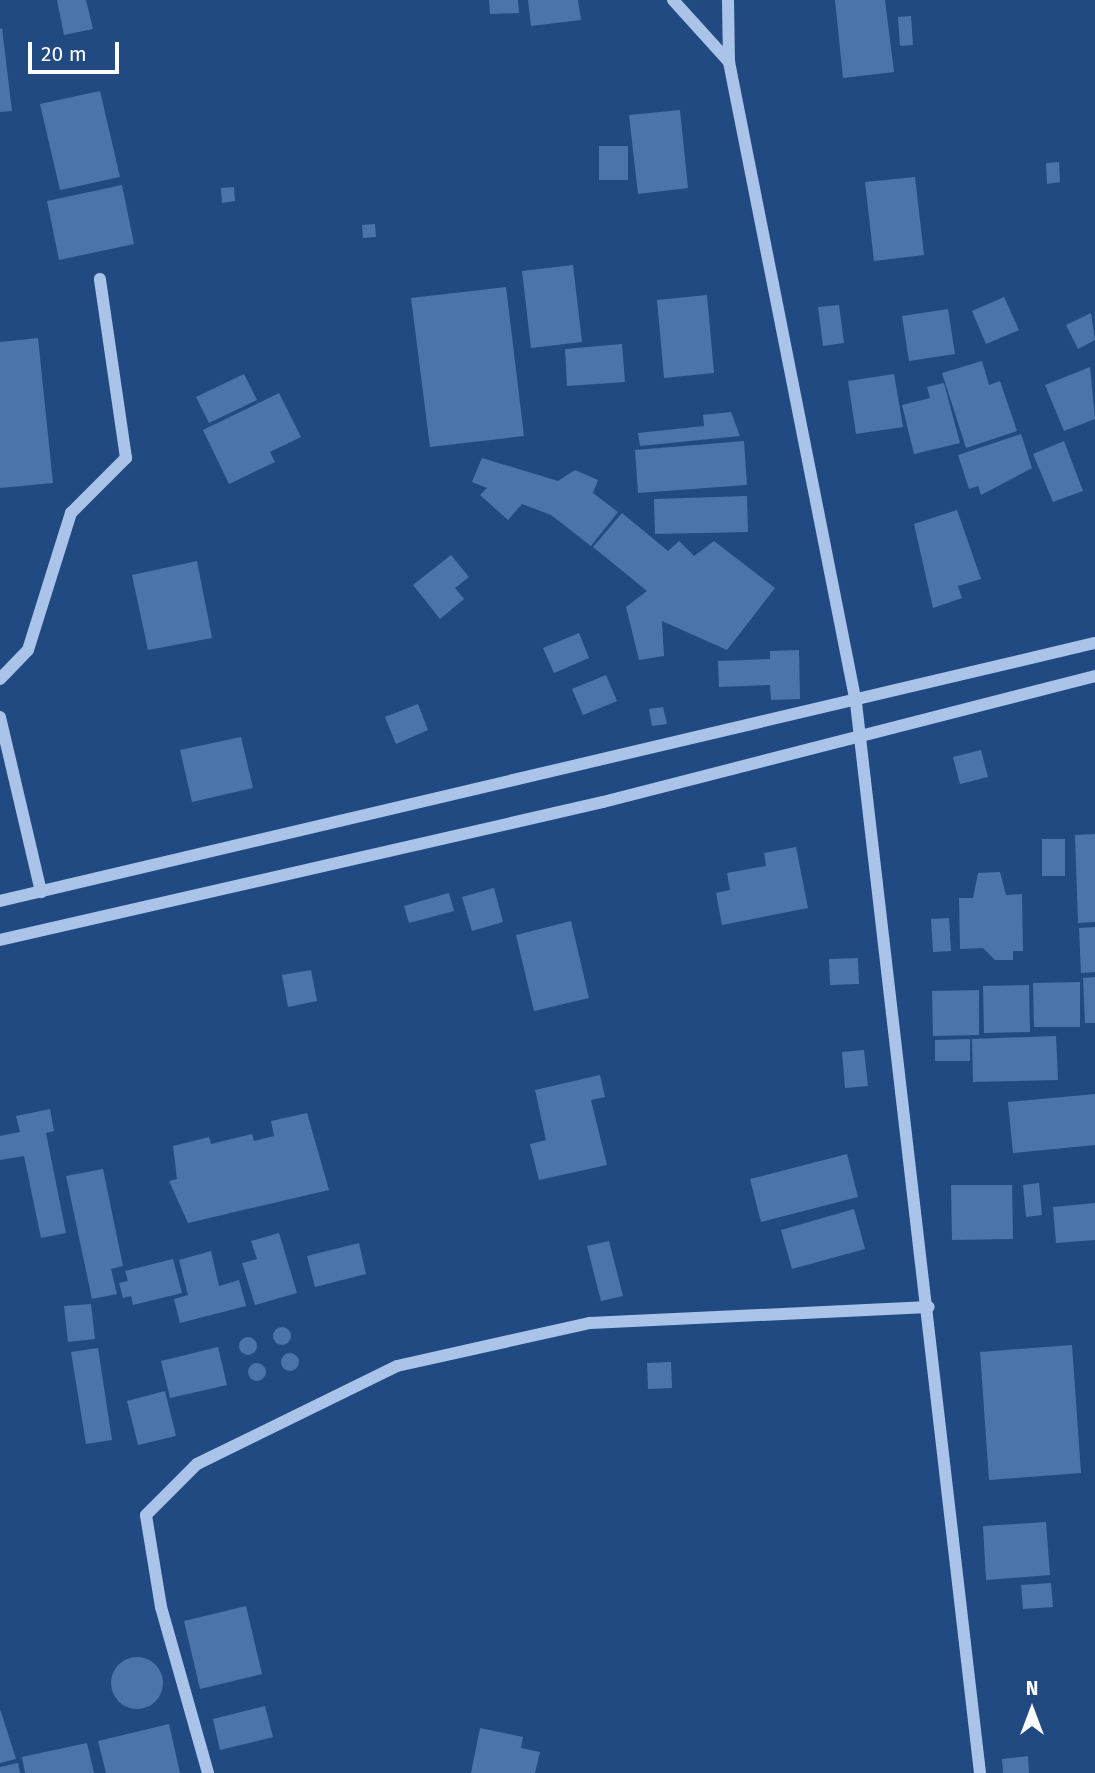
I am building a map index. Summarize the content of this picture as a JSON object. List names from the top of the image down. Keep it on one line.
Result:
{"scale_bar":"20 m","north":"top"}
